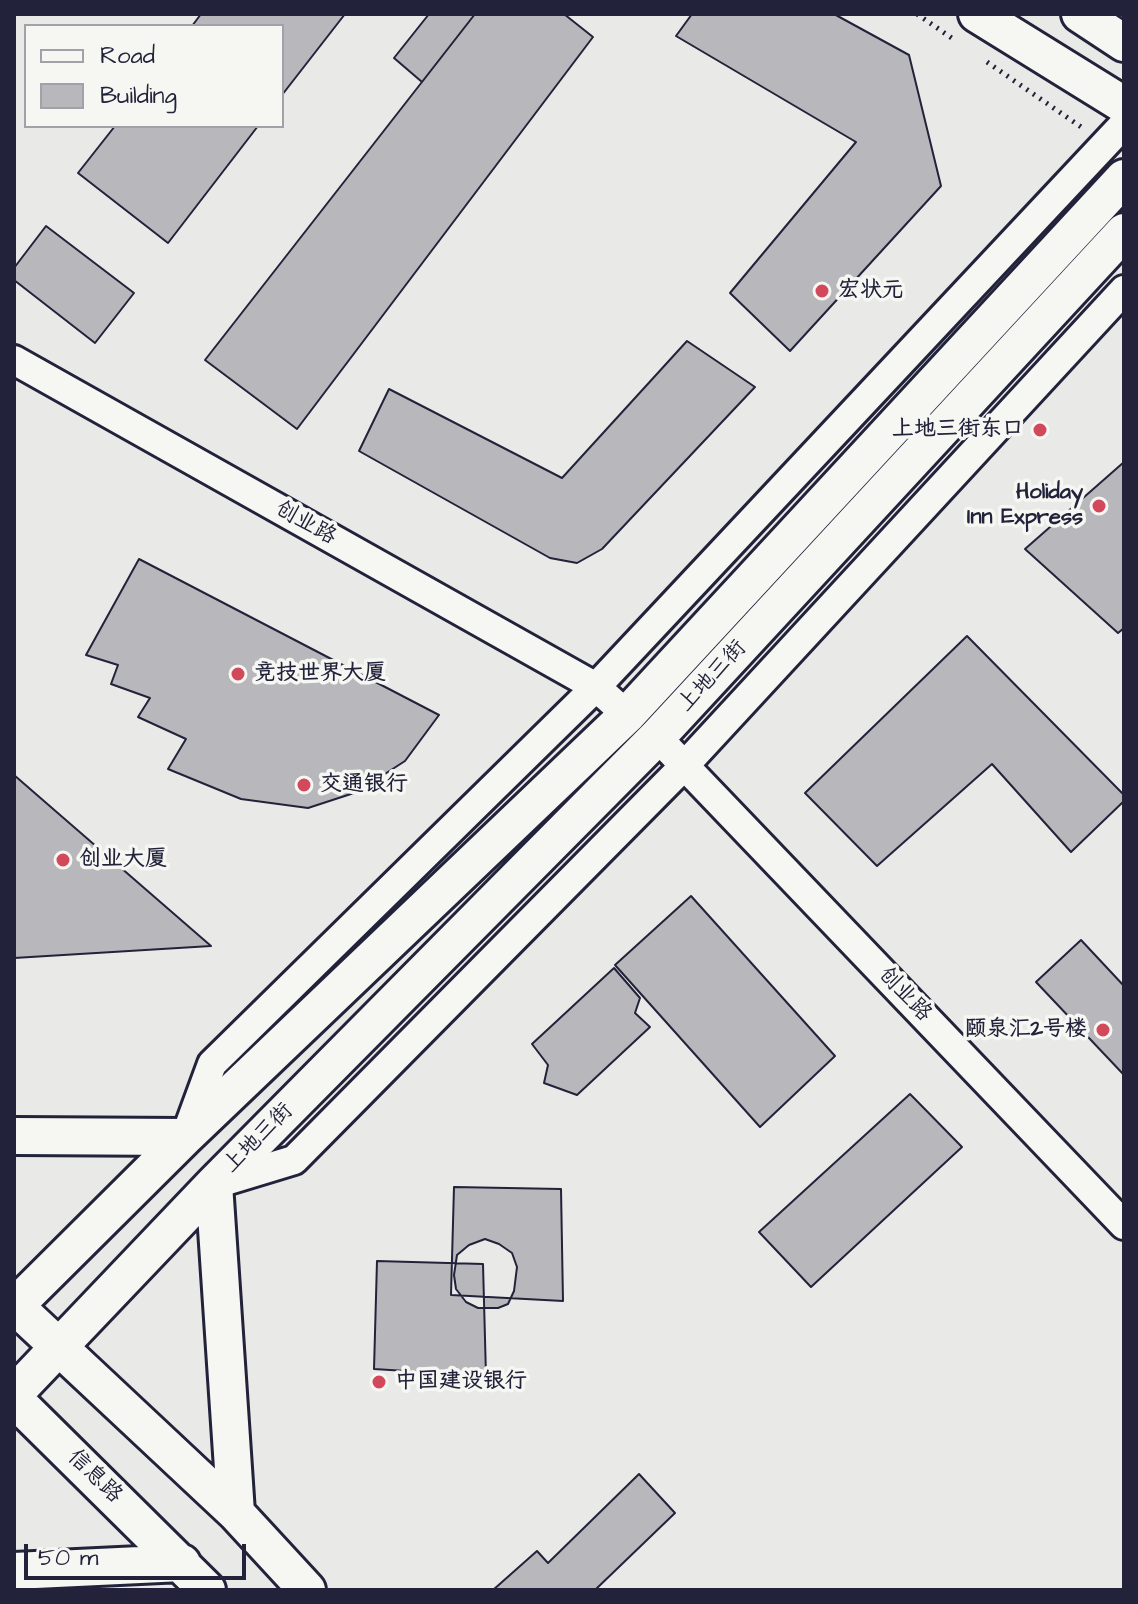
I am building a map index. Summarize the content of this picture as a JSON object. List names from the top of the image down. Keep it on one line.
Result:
{"streets":{"main road":["上地三街","信息路"],"street":["创业路"]},"crossings":[["创业路","上地三街"]],"places":["宏状元","上地三街东口","Holiday Inn Express","竞技世界大厦","交通银行","创业大厦","颐泉汇2号楼","中国建设银行"],"legend":["Road","Building"],"scale_bar":"50 m"}
